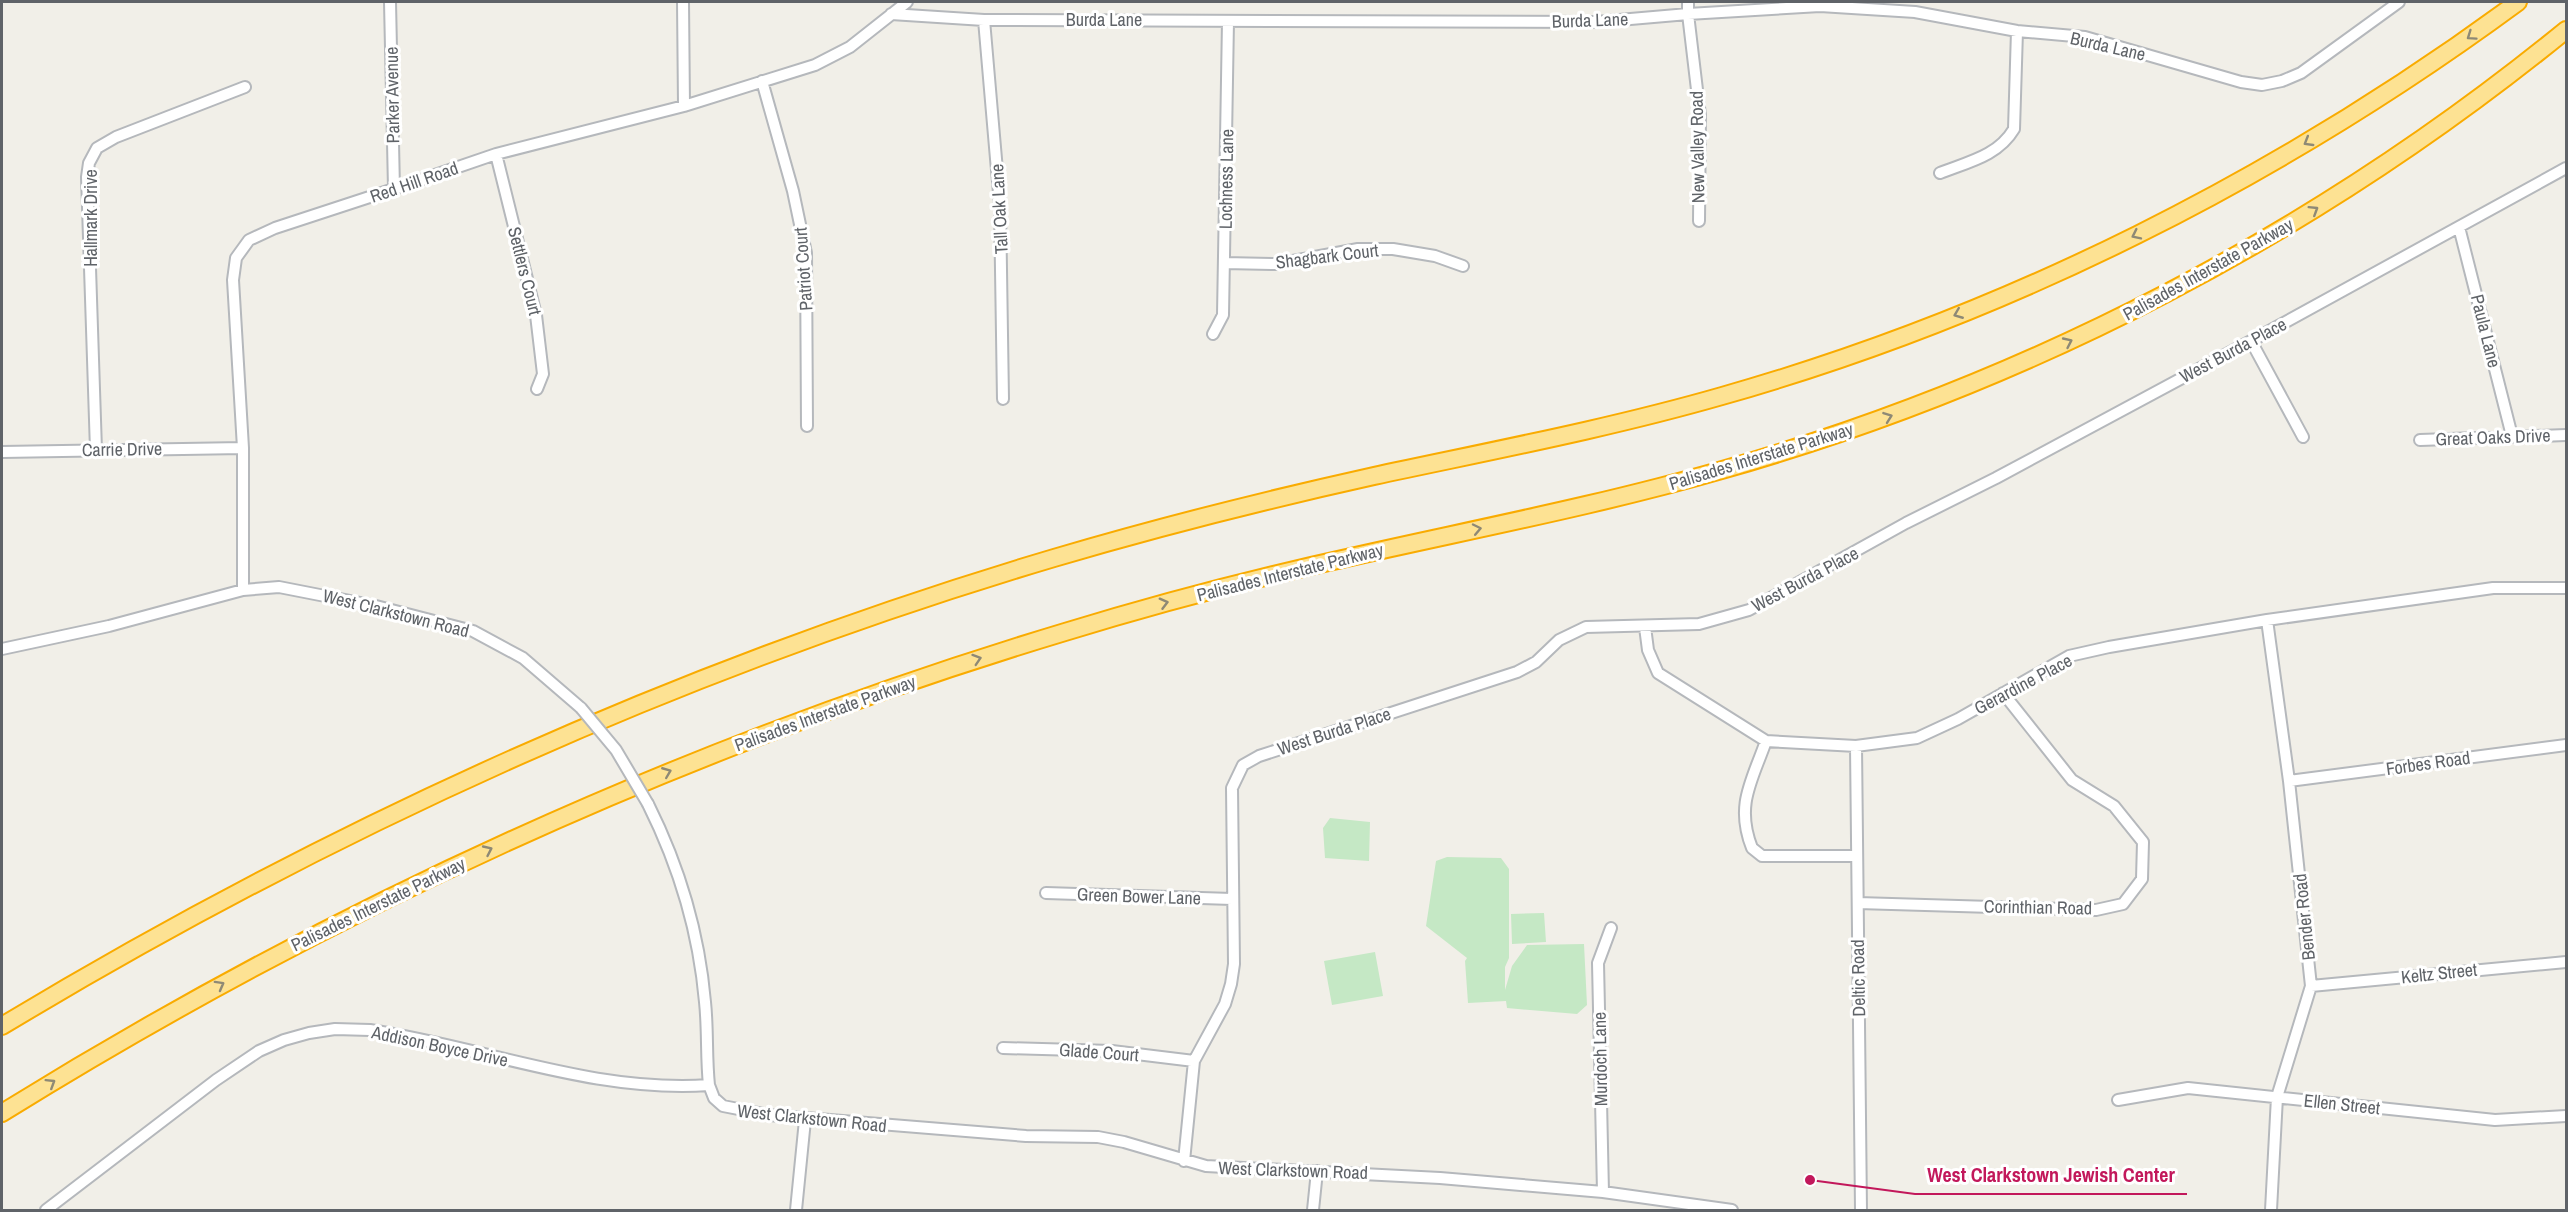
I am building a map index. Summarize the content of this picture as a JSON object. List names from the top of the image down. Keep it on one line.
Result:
{"streets":{"highway":["Palisades Interstate Parkway"],"street":["Burda Lane","Parker Avenue","New Valley Road","Lochness Lane","Red Hill Road","Tall Oak Lane","Hallmark Drive","Shagbark Court","Patriot Court","Settlers Court","Paula Lane","West Burda Place","Great Oaks Drive","Carrie Drive","West Clarkstown Road","Gerardine Place","Forbes Road","Green Bower Lane","Corinthian Road","Bender Road","Keltz Street","Deltic Road","Addison Boyce Drive","Glade Court","Murdoch Lane","Ellen Street"]},"crossings":[["Burda Lane","New Valley Road"],["Burda Lane","Lochness Lane"],["Burda Lane","Red Hill Road"],["Burda Lane","Tall Oak Lane"],["Parker Avenue","Red Hill Road"],["Lochness Lane","Shagbark Court"],["Red Hill Road","Patriot Court"],["Red Hill Road","Settlers Court"],["Red Hill Road","Carrie Drive"],["Red Hill Road","West Clarkstown Road"],["Hallmark Drive","Carrie Drive"],["Paula Lane","West Burda Place"],["Paula Lane","Great Oaks Drive"],["West Burda Place","West Clarkstown Road"],["West Burda Place","Gerardine Place"],["West Burda Place","Green Bower Lane"],["West Burda Place","Glade Court"],["West Clarkstown Road","Addison Boyce Drive"],["West Clarkstown Road","Murdoch Lane"],["Gerardine Place","Corinthian Road"],["Gerardine Place","Bender Road"],["Gerardine Place","Deltic Road"],["Forbes Road","Bender Road"],["Corinthian Road","Deltic Road"],["Bender Road","Keltz Street"],["Bender Road","Ellen Street"]],"places":["West Clarkstown Jewish Center"]}
